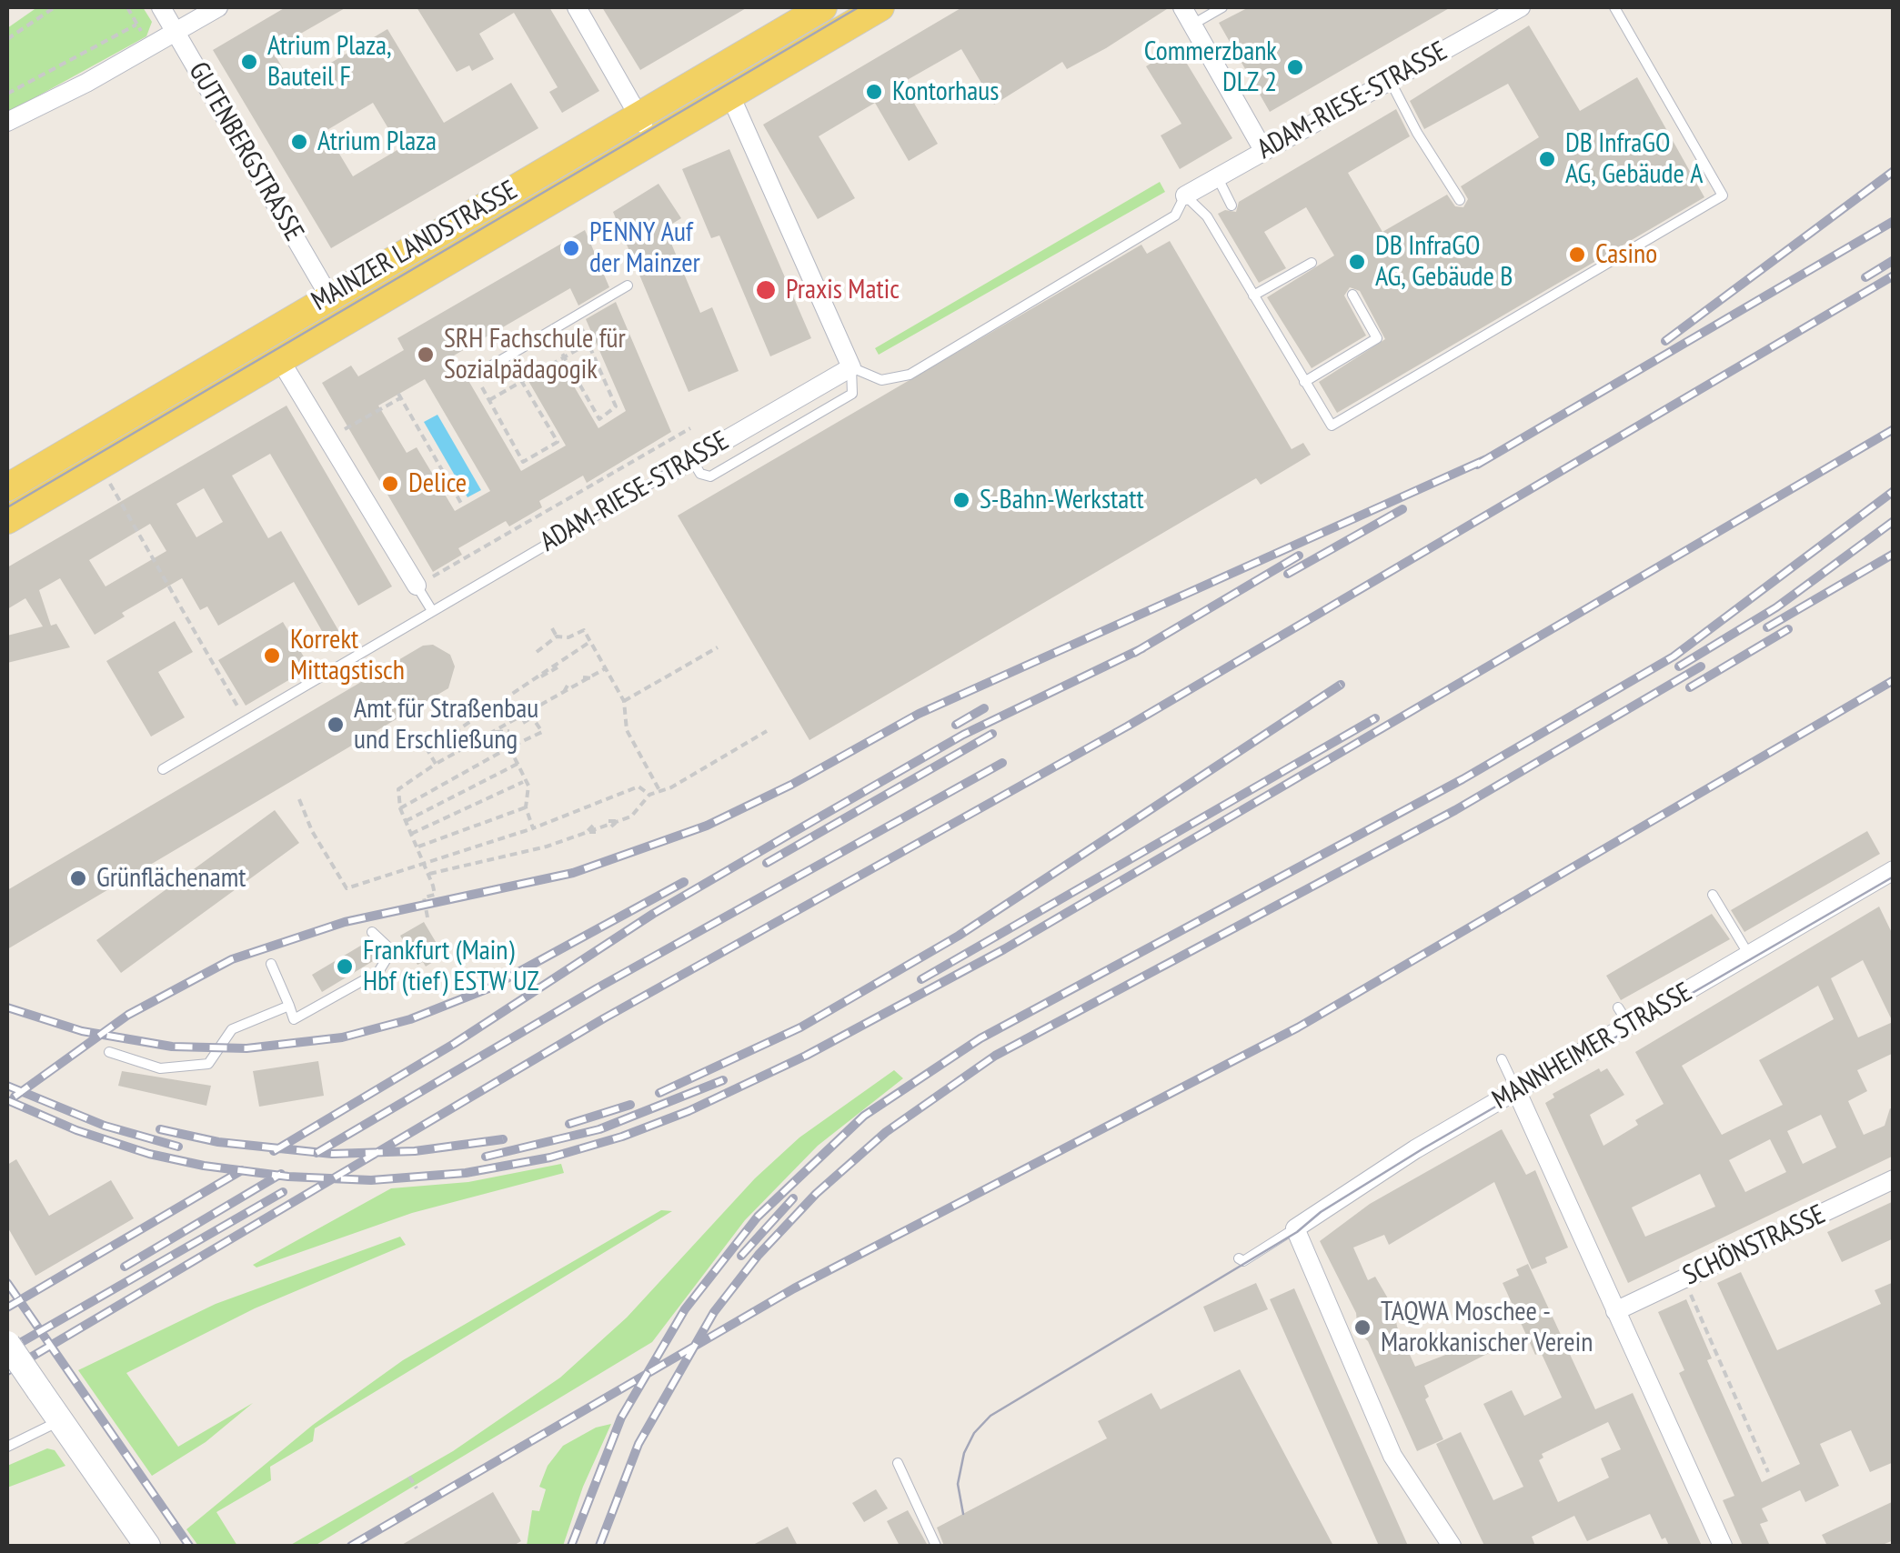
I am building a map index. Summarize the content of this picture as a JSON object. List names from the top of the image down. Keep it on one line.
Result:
{"streets":{"main road":["MAINZER LANDSTRASSE"],"street":["ADAM-RIESE-STRASSE","GUTENBERGSTRASSE","MANNHEIMER STRASSE","SCHÖNSTRASSE"]},"crossings":[["GUTENBERGSTRASSE","MAINZER LANDSTRASSE"]],"places":["Atrium Plaza, Bauteil F","Commerzbank DLZ 2","Kontorhaus","Atrium Plaza","DB InfraGO AG, Gebäude A","PENNY Auf der Mainzer","Casino","DB InfraGO AG, Gebäude B","Praxis Matic","SRH Fachschule für Sozialpädagogik","Delice","S-Bahn-Werkstatt","Korrekt Mittagstisch","Amt für Straßenbau und Erschließung","Grünflächenamt","Frankfurt (Main) Hbf (tief) ESTW UZ","TAQWA Moschee - Marokkanischer Verein"]}
